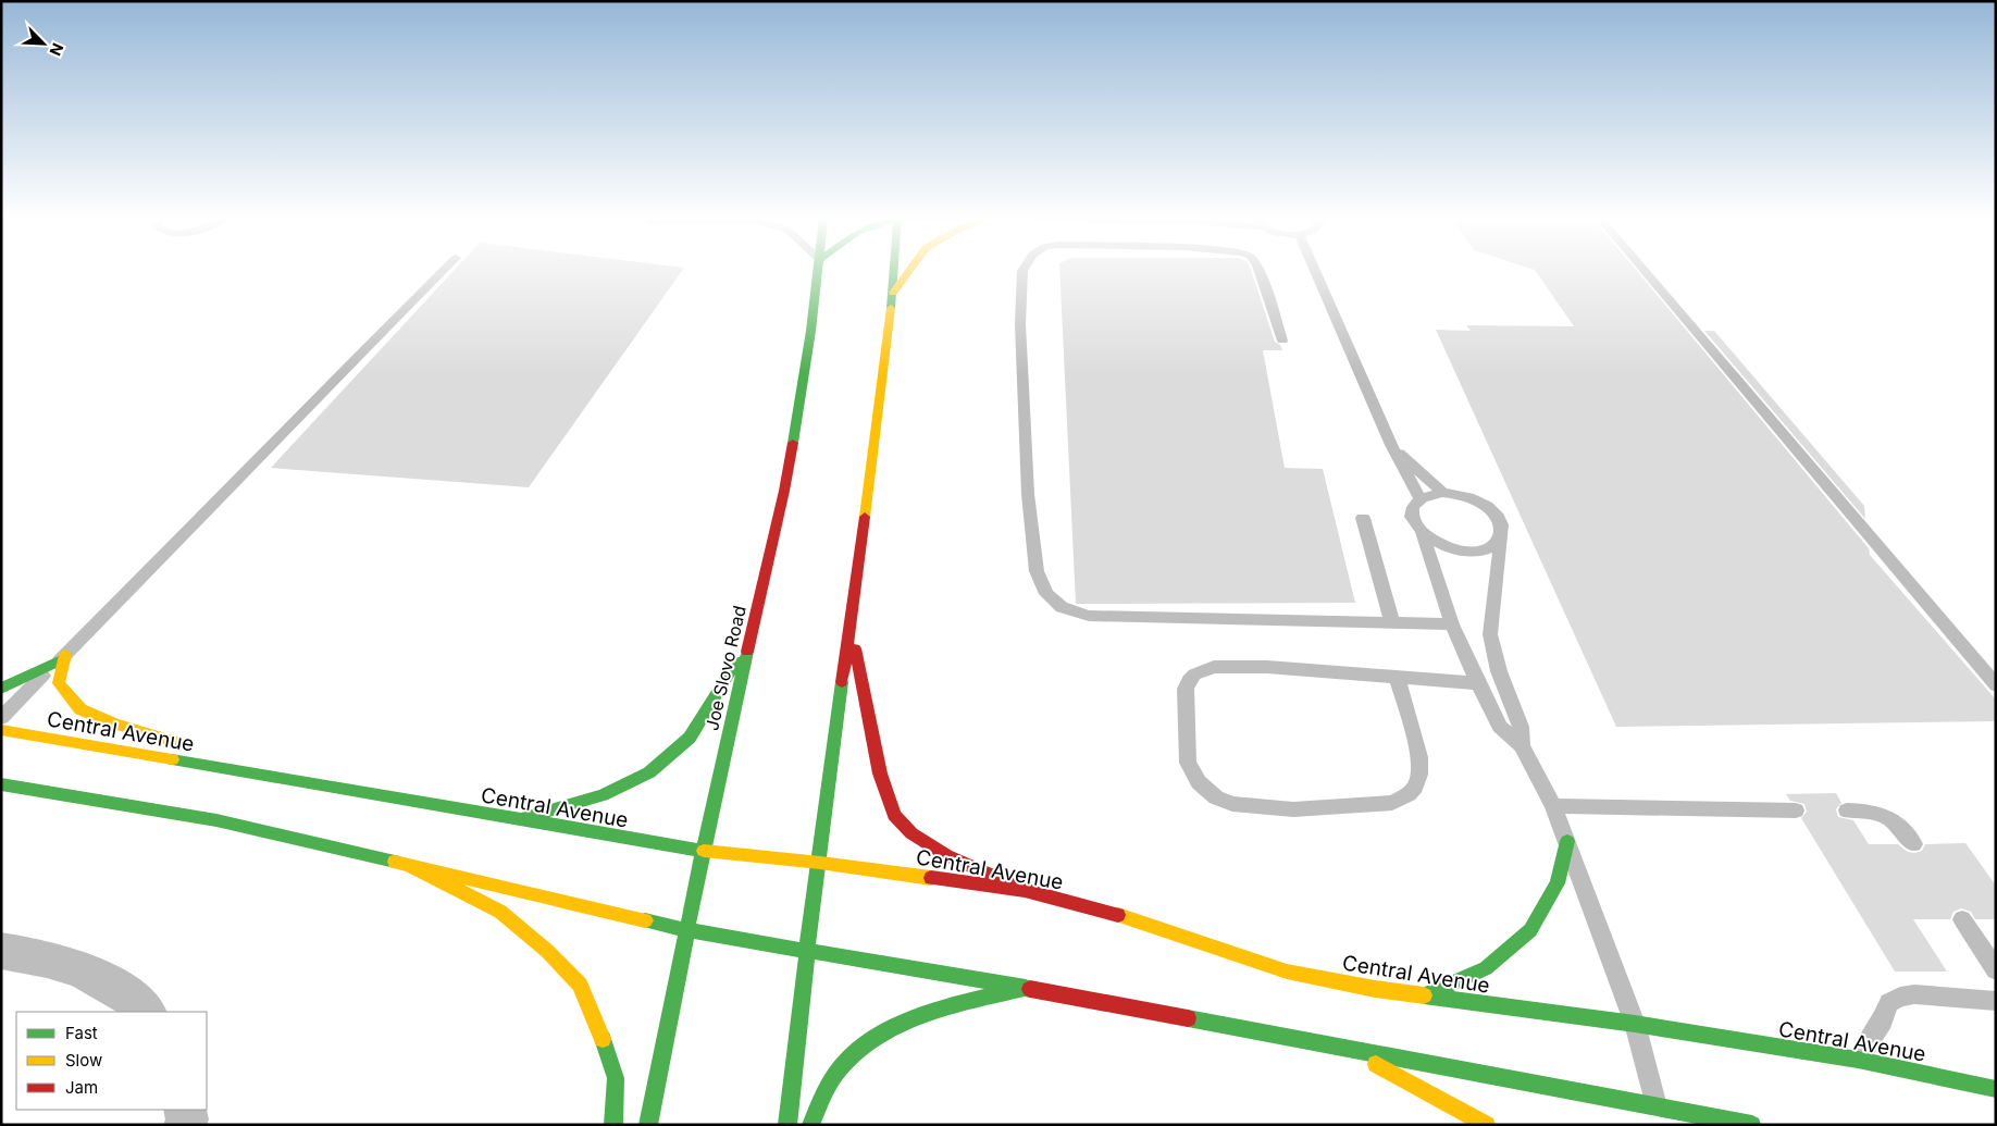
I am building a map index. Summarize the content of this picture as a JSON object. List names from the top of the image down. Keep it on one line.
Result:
{"streets":{"main road":["Joe Slovo Road","Central Avenue"]},"crossings":[["Joe Slovo Road","Central Avenue"]],"legend":["Fast","Slow","Jam"],"north":"bottom right"}
